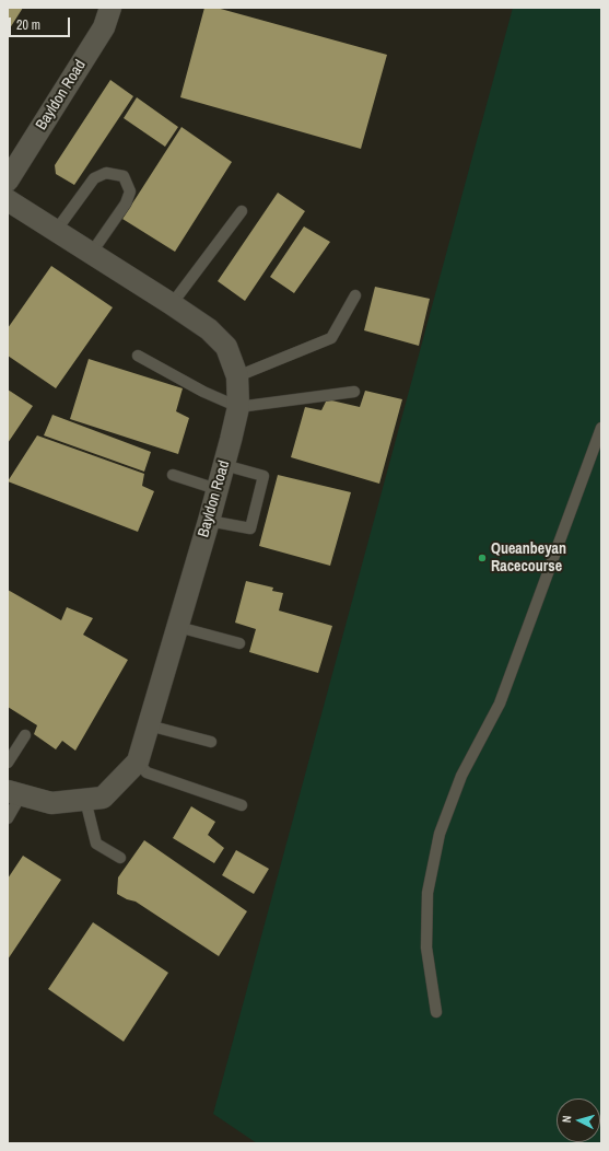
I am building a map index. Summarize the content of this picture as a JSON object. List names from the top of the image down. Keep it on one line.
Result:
{"streets":{"street":["Bayldon Road"]},"places":["Queanbeyan Racecourse"],"scale_bar":"20 m","north":"left"}
